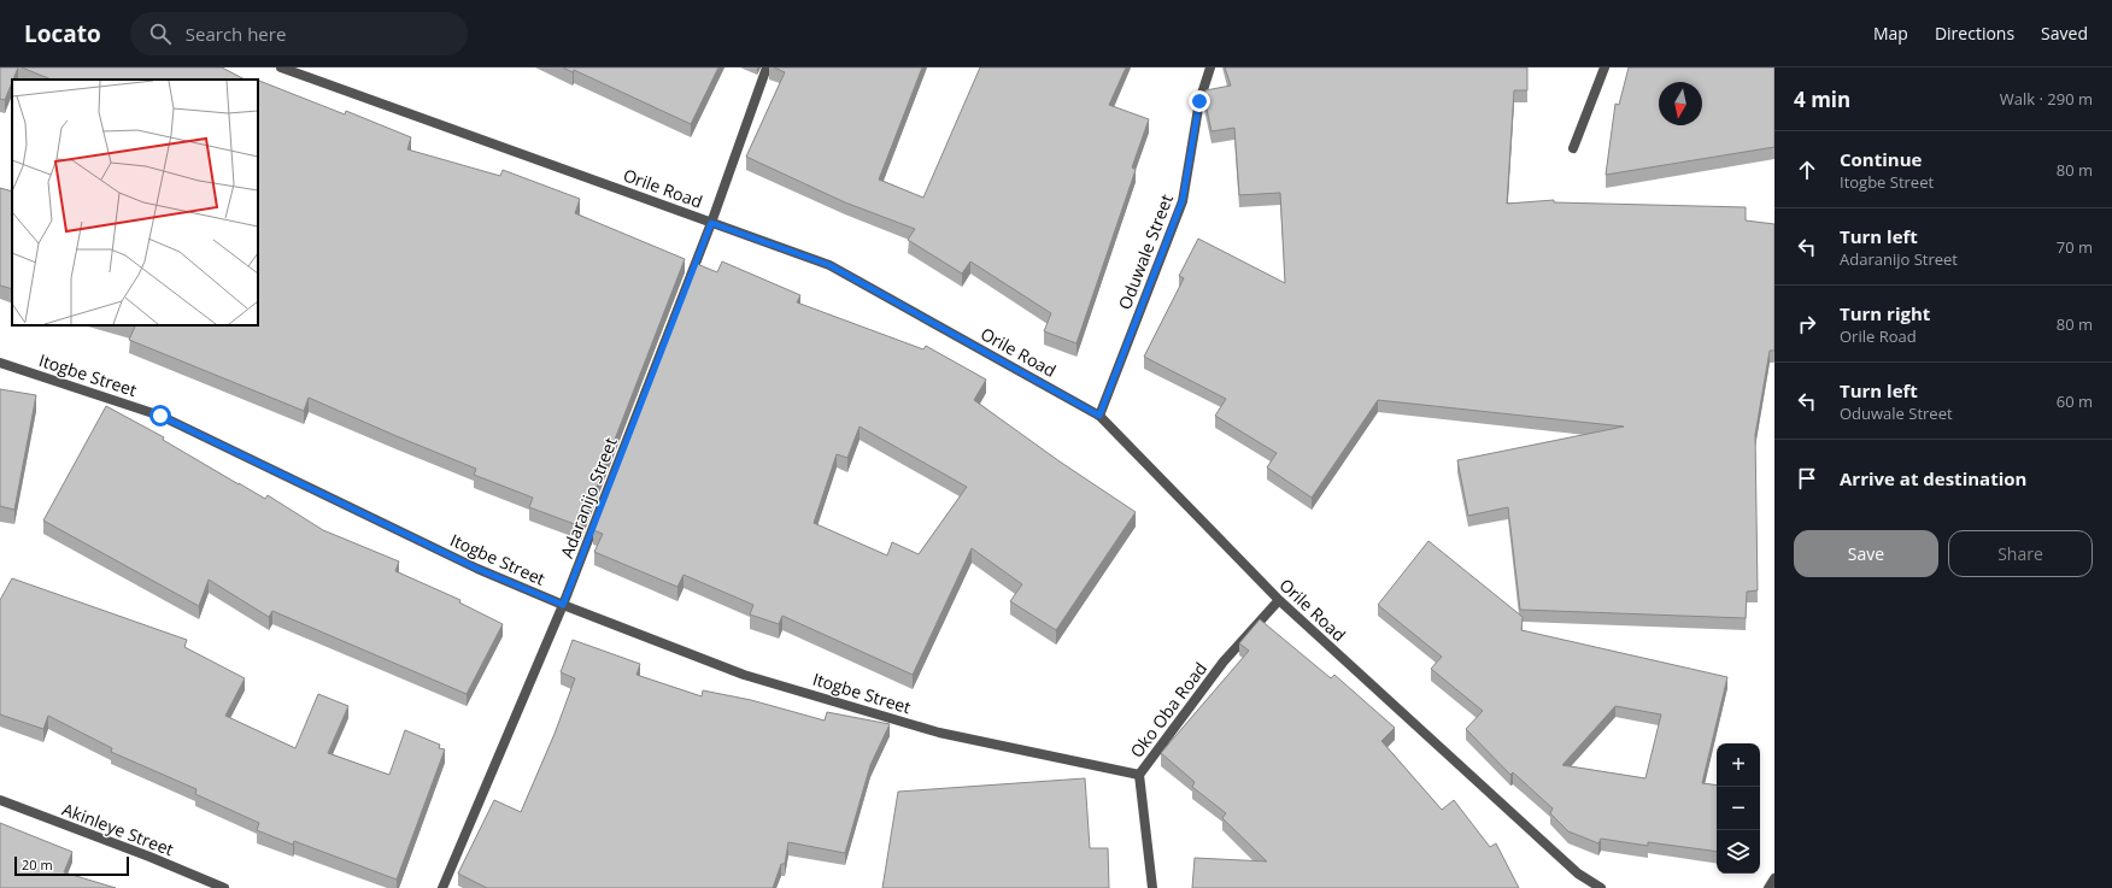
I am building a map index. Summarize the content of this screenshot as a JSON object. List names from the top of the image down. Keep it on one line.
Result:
{"streets":{"street":["Orile Road","Oduwale Street","Itogbe Street","Adaranijo Street","Oko Oba Road","Akinleye Street"]},"crossings":[["Orile Road","Oduwale Street"],["Orile Road","Adaranijo Street"],["Orile Road","Oko Oba Road"],["Itogbe Street","Adaranijo Street"],["Itogbe Street","Oko Oba Road"]],"scale_bar":"20 m","north":"bottom","page":{"header":"Locato","search":"Search here","nav":["Map","Directions","Saved"],"heading":["4 min","Walk · 290 m"],"list":[["Continue","Itogbe Street","80 m"],["Turn left","Adaranijo Street","70 m"],["Turn right","Orile Road","80 m"],["Turn left","Oduwale Street","60 m"],"Arrive at destination"],"buttons":["Save","Share"],"map_buttons":["+","−"],"scale":"20 m"}}
